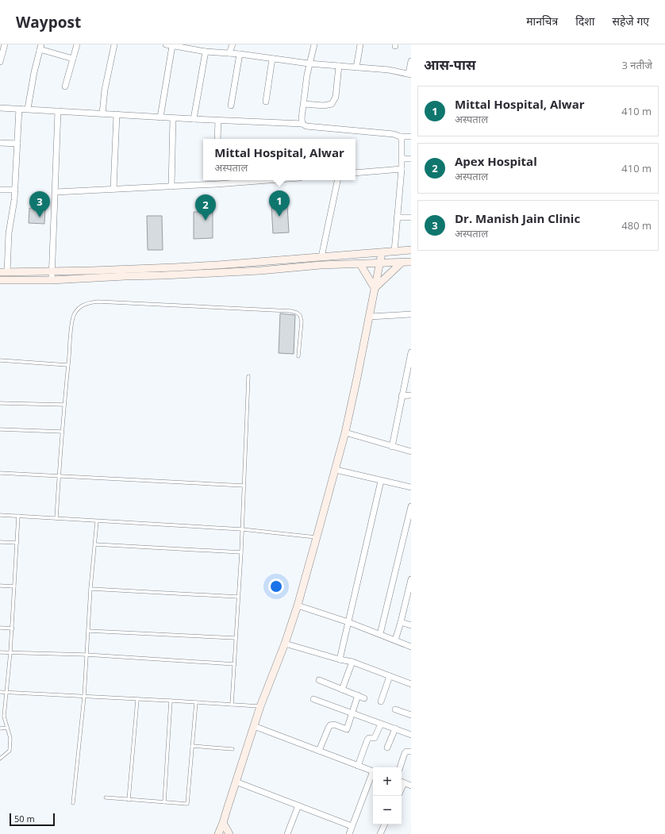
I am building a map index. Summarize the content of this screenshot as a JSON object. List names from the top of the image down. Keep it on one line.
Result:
{"scale_bar":"50 m","page":{"header":"Waypost","nav":["मानचित्र","दिशा","सहेजे गए"],"heading":["आस-पास","3 नतीजे"],"list":[{"mark":"1","name":"Mittal Hospital, Alwar","note":"अस्पताल","value":"410 m"},{"mark":"2","name":"Apex Hospital","note":"अस्पताल","value":"410 m"},{"mark":"3","name":"Dr. Manish Jain Clinic","note":"अस्पताल","value":"480 m"}],"popup":["Mittal Hospital, Alwar","अस्पताल"],"pins":["1","3","2"],"map_buttons":["+","−"],"scale":"50 m"}}
